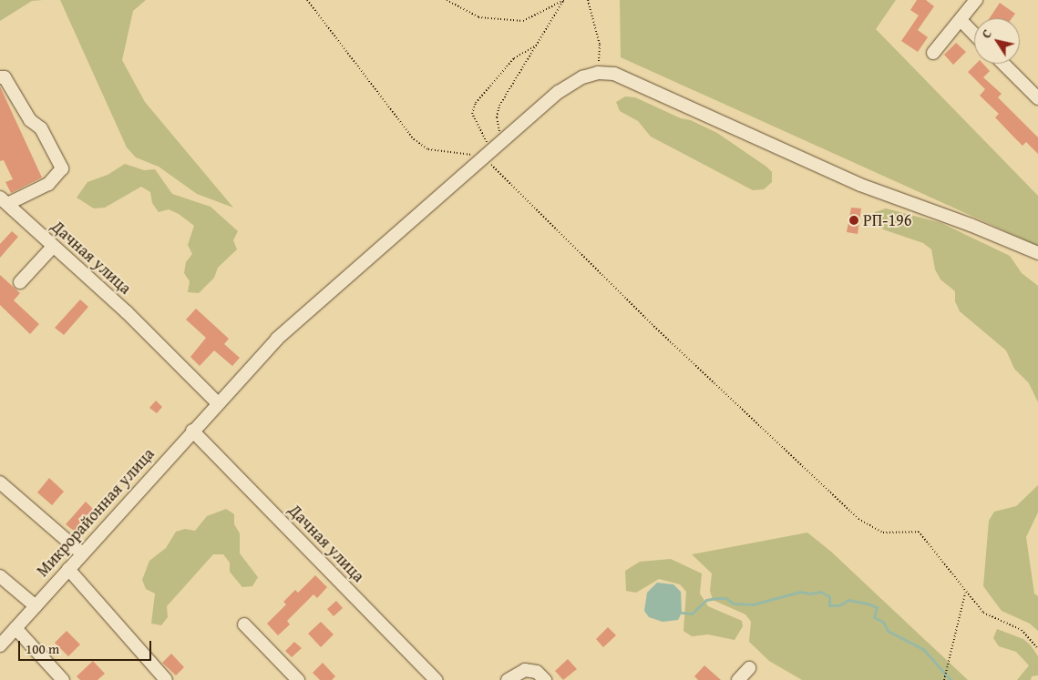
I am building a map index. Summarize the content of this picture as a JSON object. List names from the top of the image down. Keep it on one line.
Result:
{"streets":{"street":["Дачная улица","Микрорайонная улица"]},"crossings":[["Дачная улица","Микрорайонная улица"]],"places":["РП-196"],"scale_bar":"100 m","north":"top left"}
